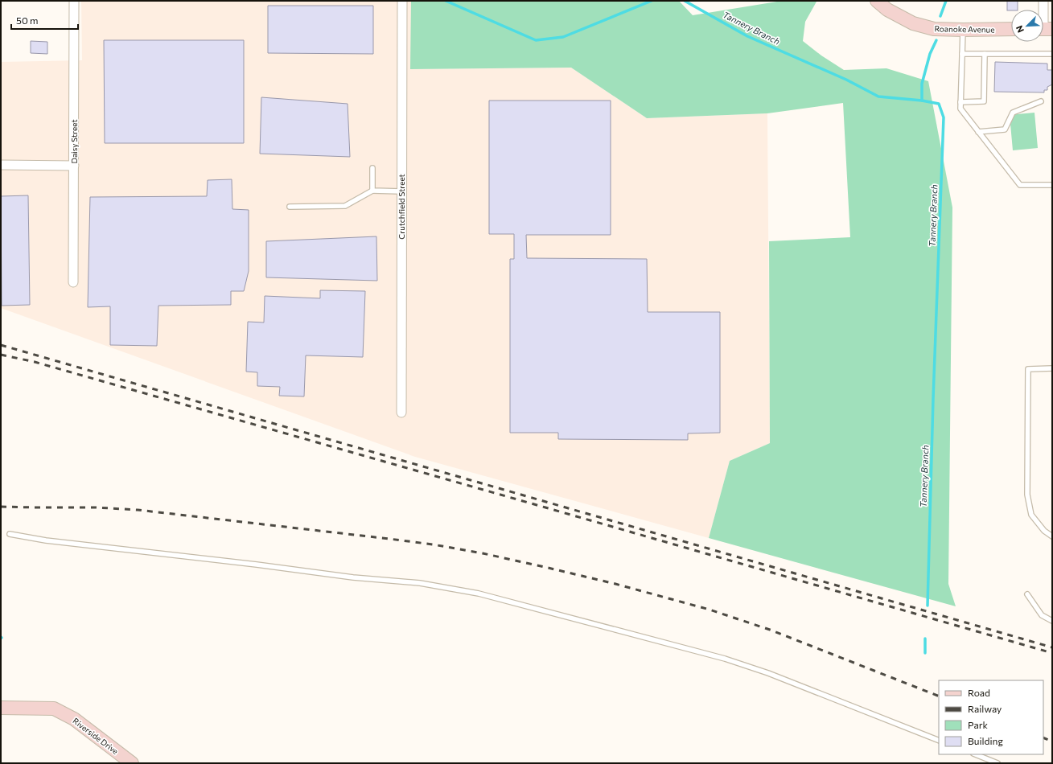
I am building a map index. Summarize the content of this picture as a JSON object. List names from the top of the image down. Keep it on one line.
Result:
{"streets":{"street":["Roanoke Avenue","Daisy Street","Crutchfield Street","Riverside Drive"]},"water":["Tannery Branch"],"legend":["Road","Railway","Park","Building"],"scale_bar":"50 m","north":"bottom left"}
